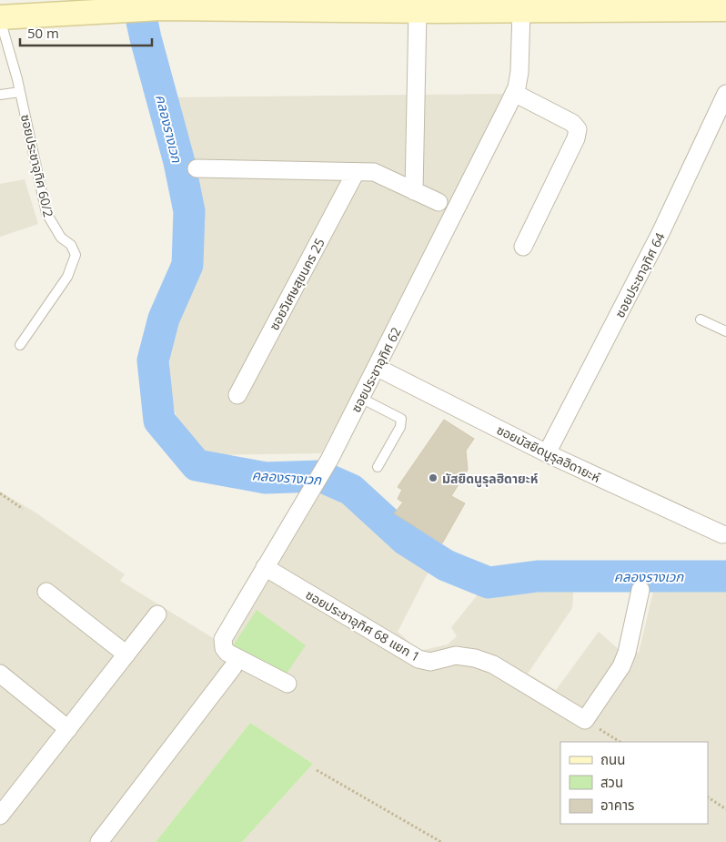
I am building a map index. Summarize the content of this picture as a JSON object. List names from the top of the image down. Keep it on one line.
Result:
{"streets":{"street":["ซอยประชาอุทิศ 64","ซอยวิเศษสุขนคร 25","ซอยประชาอุทิศ 62","ซอยมัสยิดนูรุลฮิดายะห์","ซอยประชาอุทิศ 68 แยก 1"],"lane":["ซอยประชาอุทิศ 60/2"]},"crossings":[["ซอยประชาอุทิศ 64","ซอยมัสยิดนูรุลฮิดายะห์"],["ซอยประชาอุทิศ 62","ซอยมัสยิดนูรุลฮิดายะห์"],["ซอยประชาอุทิศ 62","ซอยประชาอุทิศ 68 แยก 1"]],"water":["คลองรางเวก"],"places":["มัสยิดนูรุลฮิดายะห์"],"legend":["ถนน","สวน","อาคาร"],"scale_bar":"50 m"}
